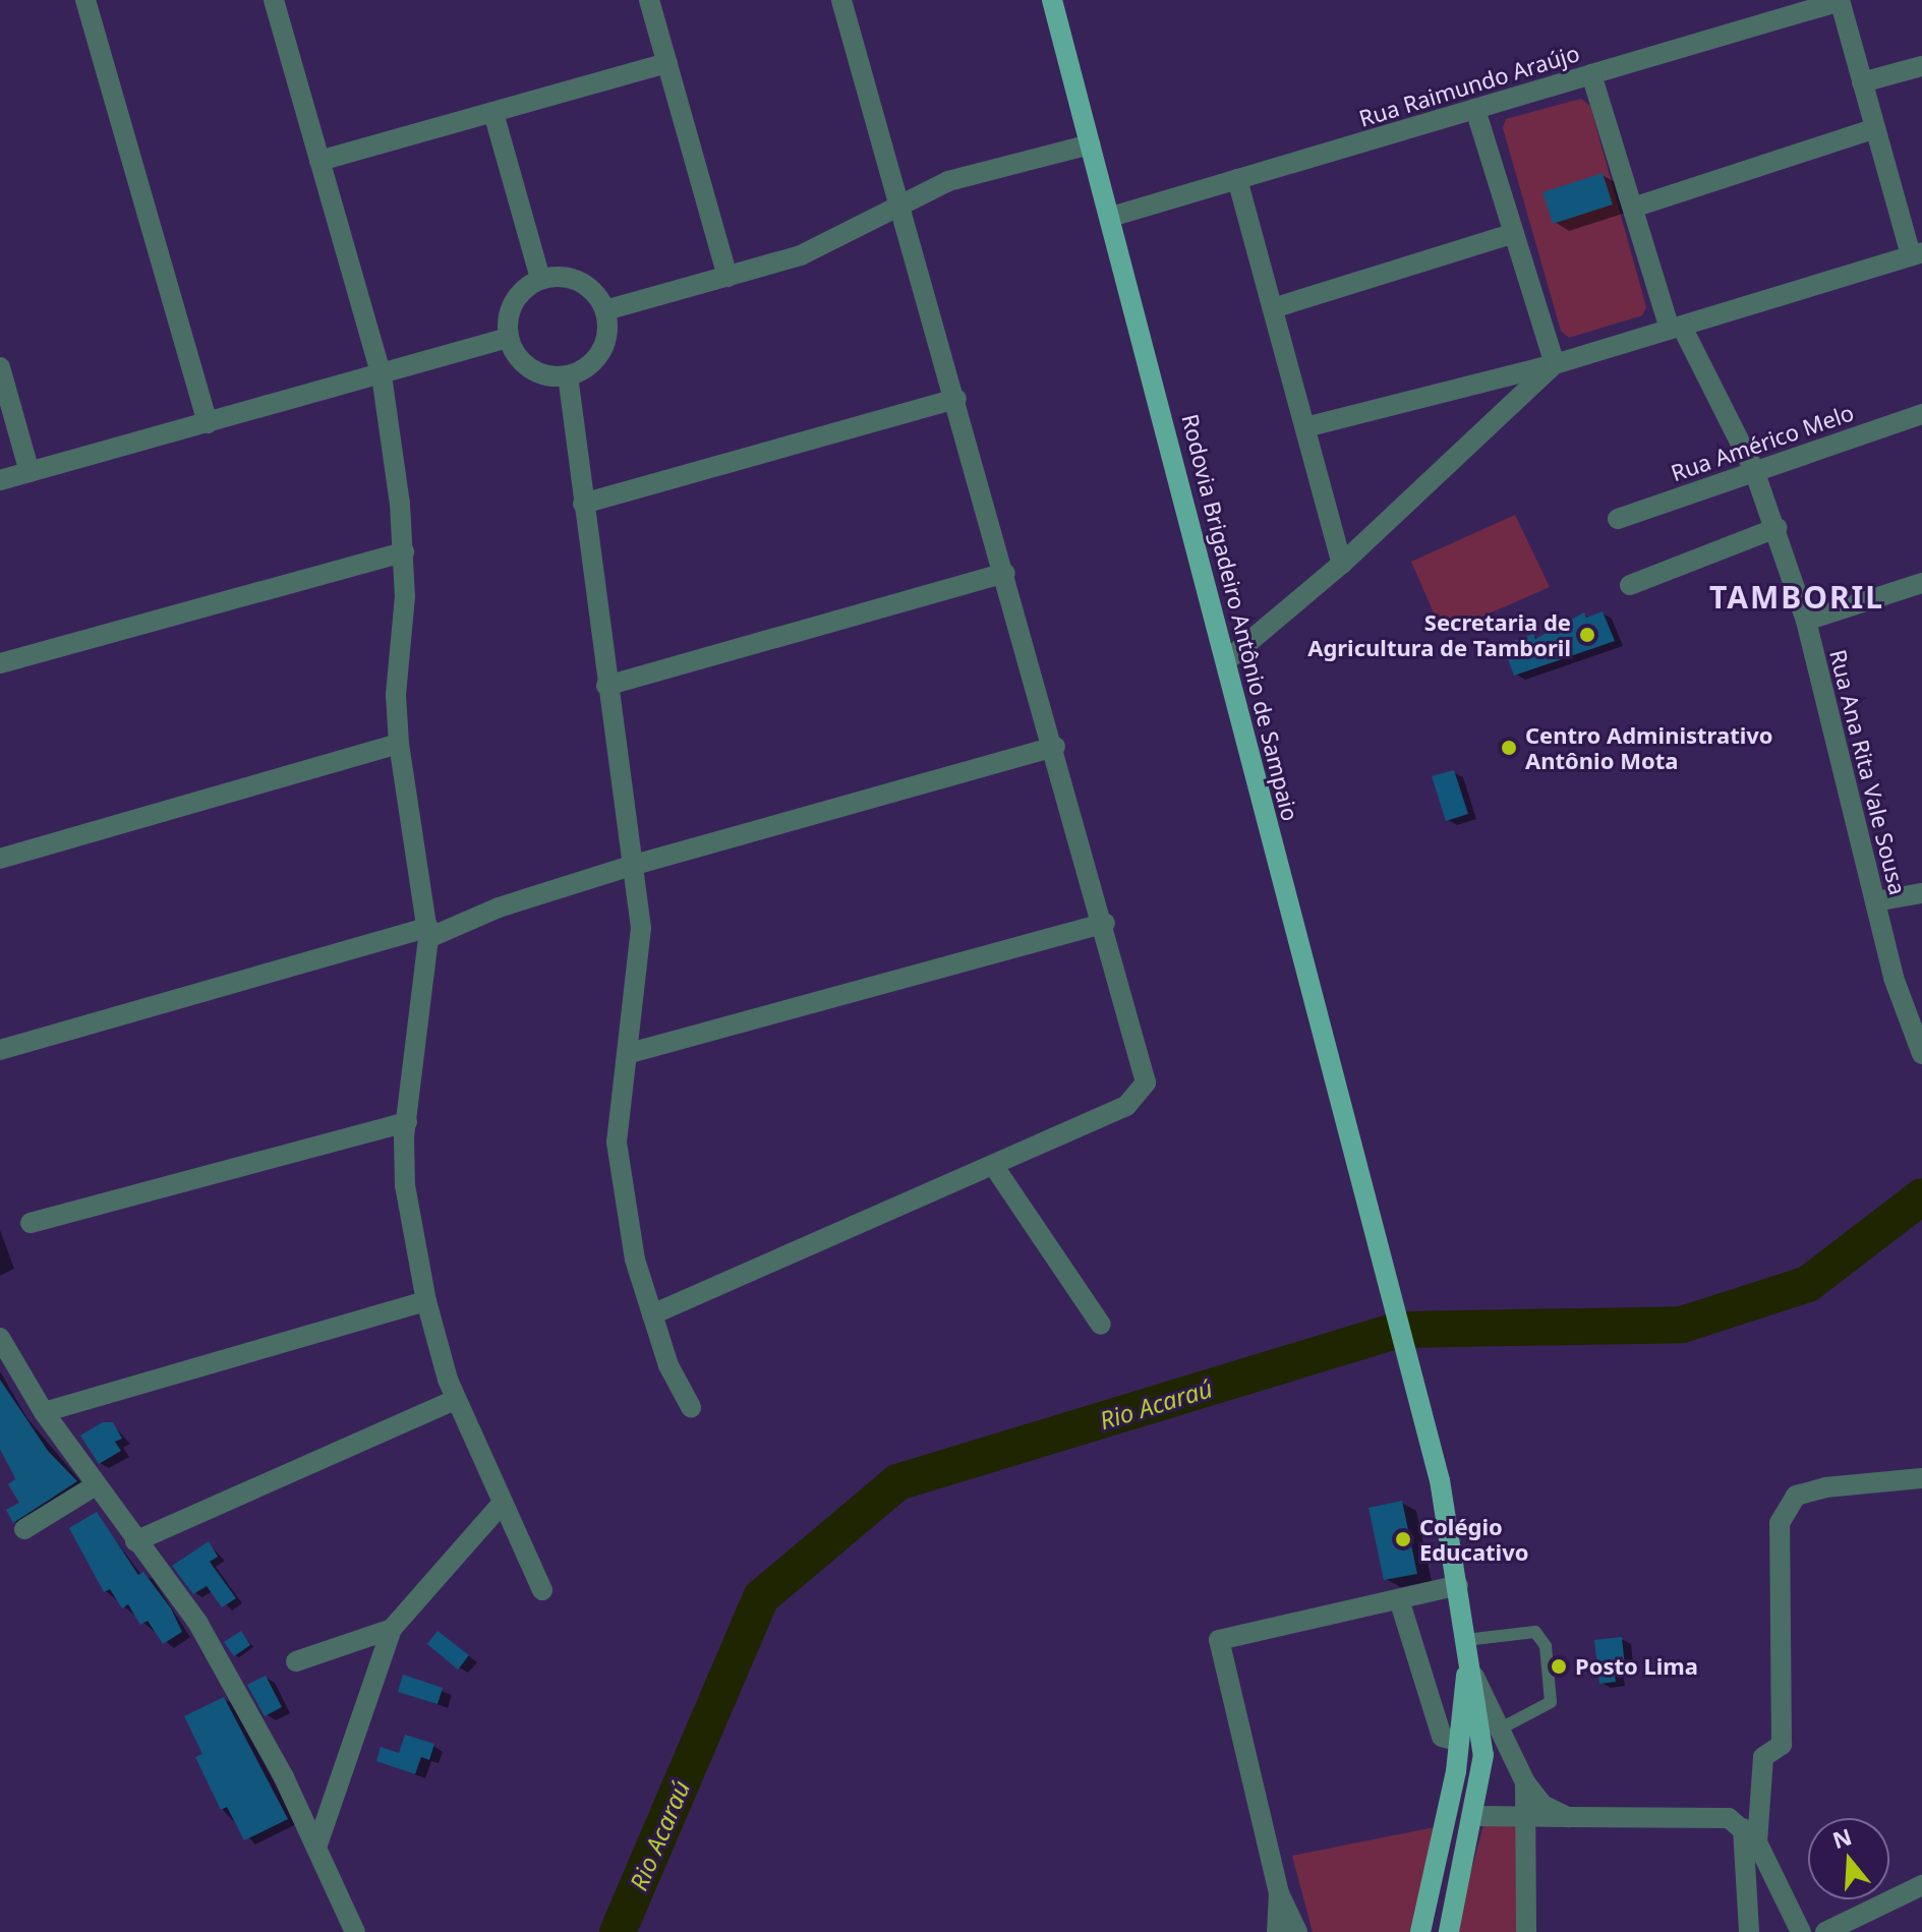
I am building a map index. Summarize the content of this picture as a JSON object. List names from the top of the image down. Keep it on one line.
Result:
{"streets":{"main road":["Rodovia Brigadeiro Antônio de Sampaio"],"street":["Rua Raimundo Araújo","Rua Américo Melo","Rua Ana Rita Vale Sousa"]},"crossings":[["Rua Raimundo Araújo","Rodovia Brigadeiro Antônio de Sampaio"],["Rua Raimundo Araújo","Rua Ana Rita Vale Sousa"],["Rua Américo Melo","Rua Ana Rita Vale Sousa"]],"districts":["TAMBORIL"],"water":["Rio Acaraú"],"places":["Secretaria de Agricultura de Tamboril","Centro Administrativo Antônio Mota","Colégio Educativo","Posto Lima"],"north":"top"}
